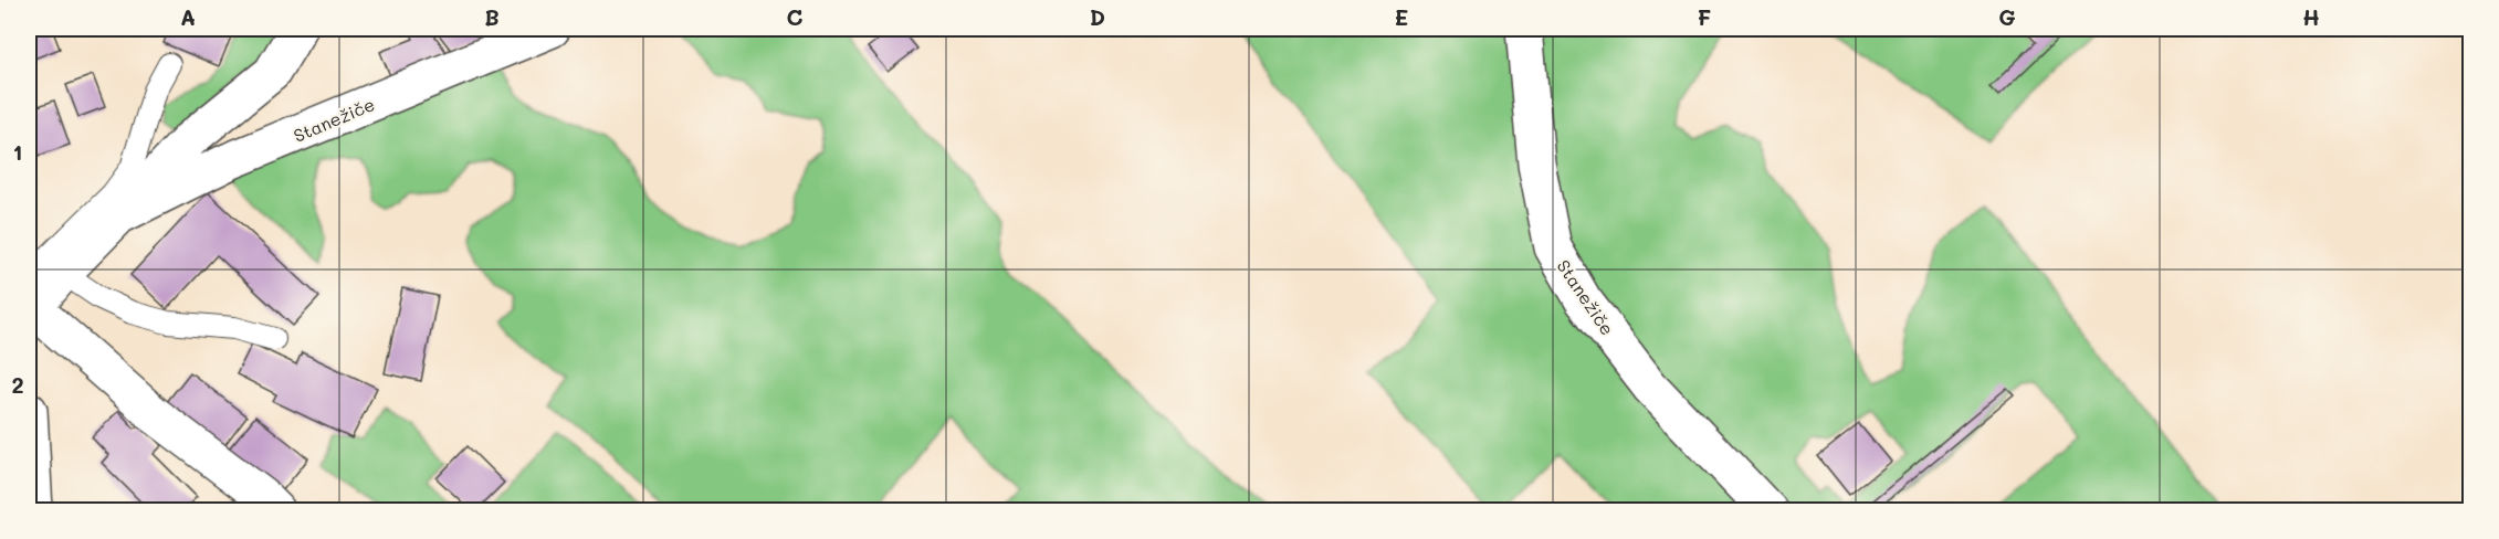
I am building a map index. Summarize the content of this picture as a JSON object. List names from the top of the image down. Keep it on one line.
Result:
{"streets":{"street":["Stanežiče"]},"grid":{"columns":["A","B","C","D","E","F","G","H"],"rows":["1","2"]}}
